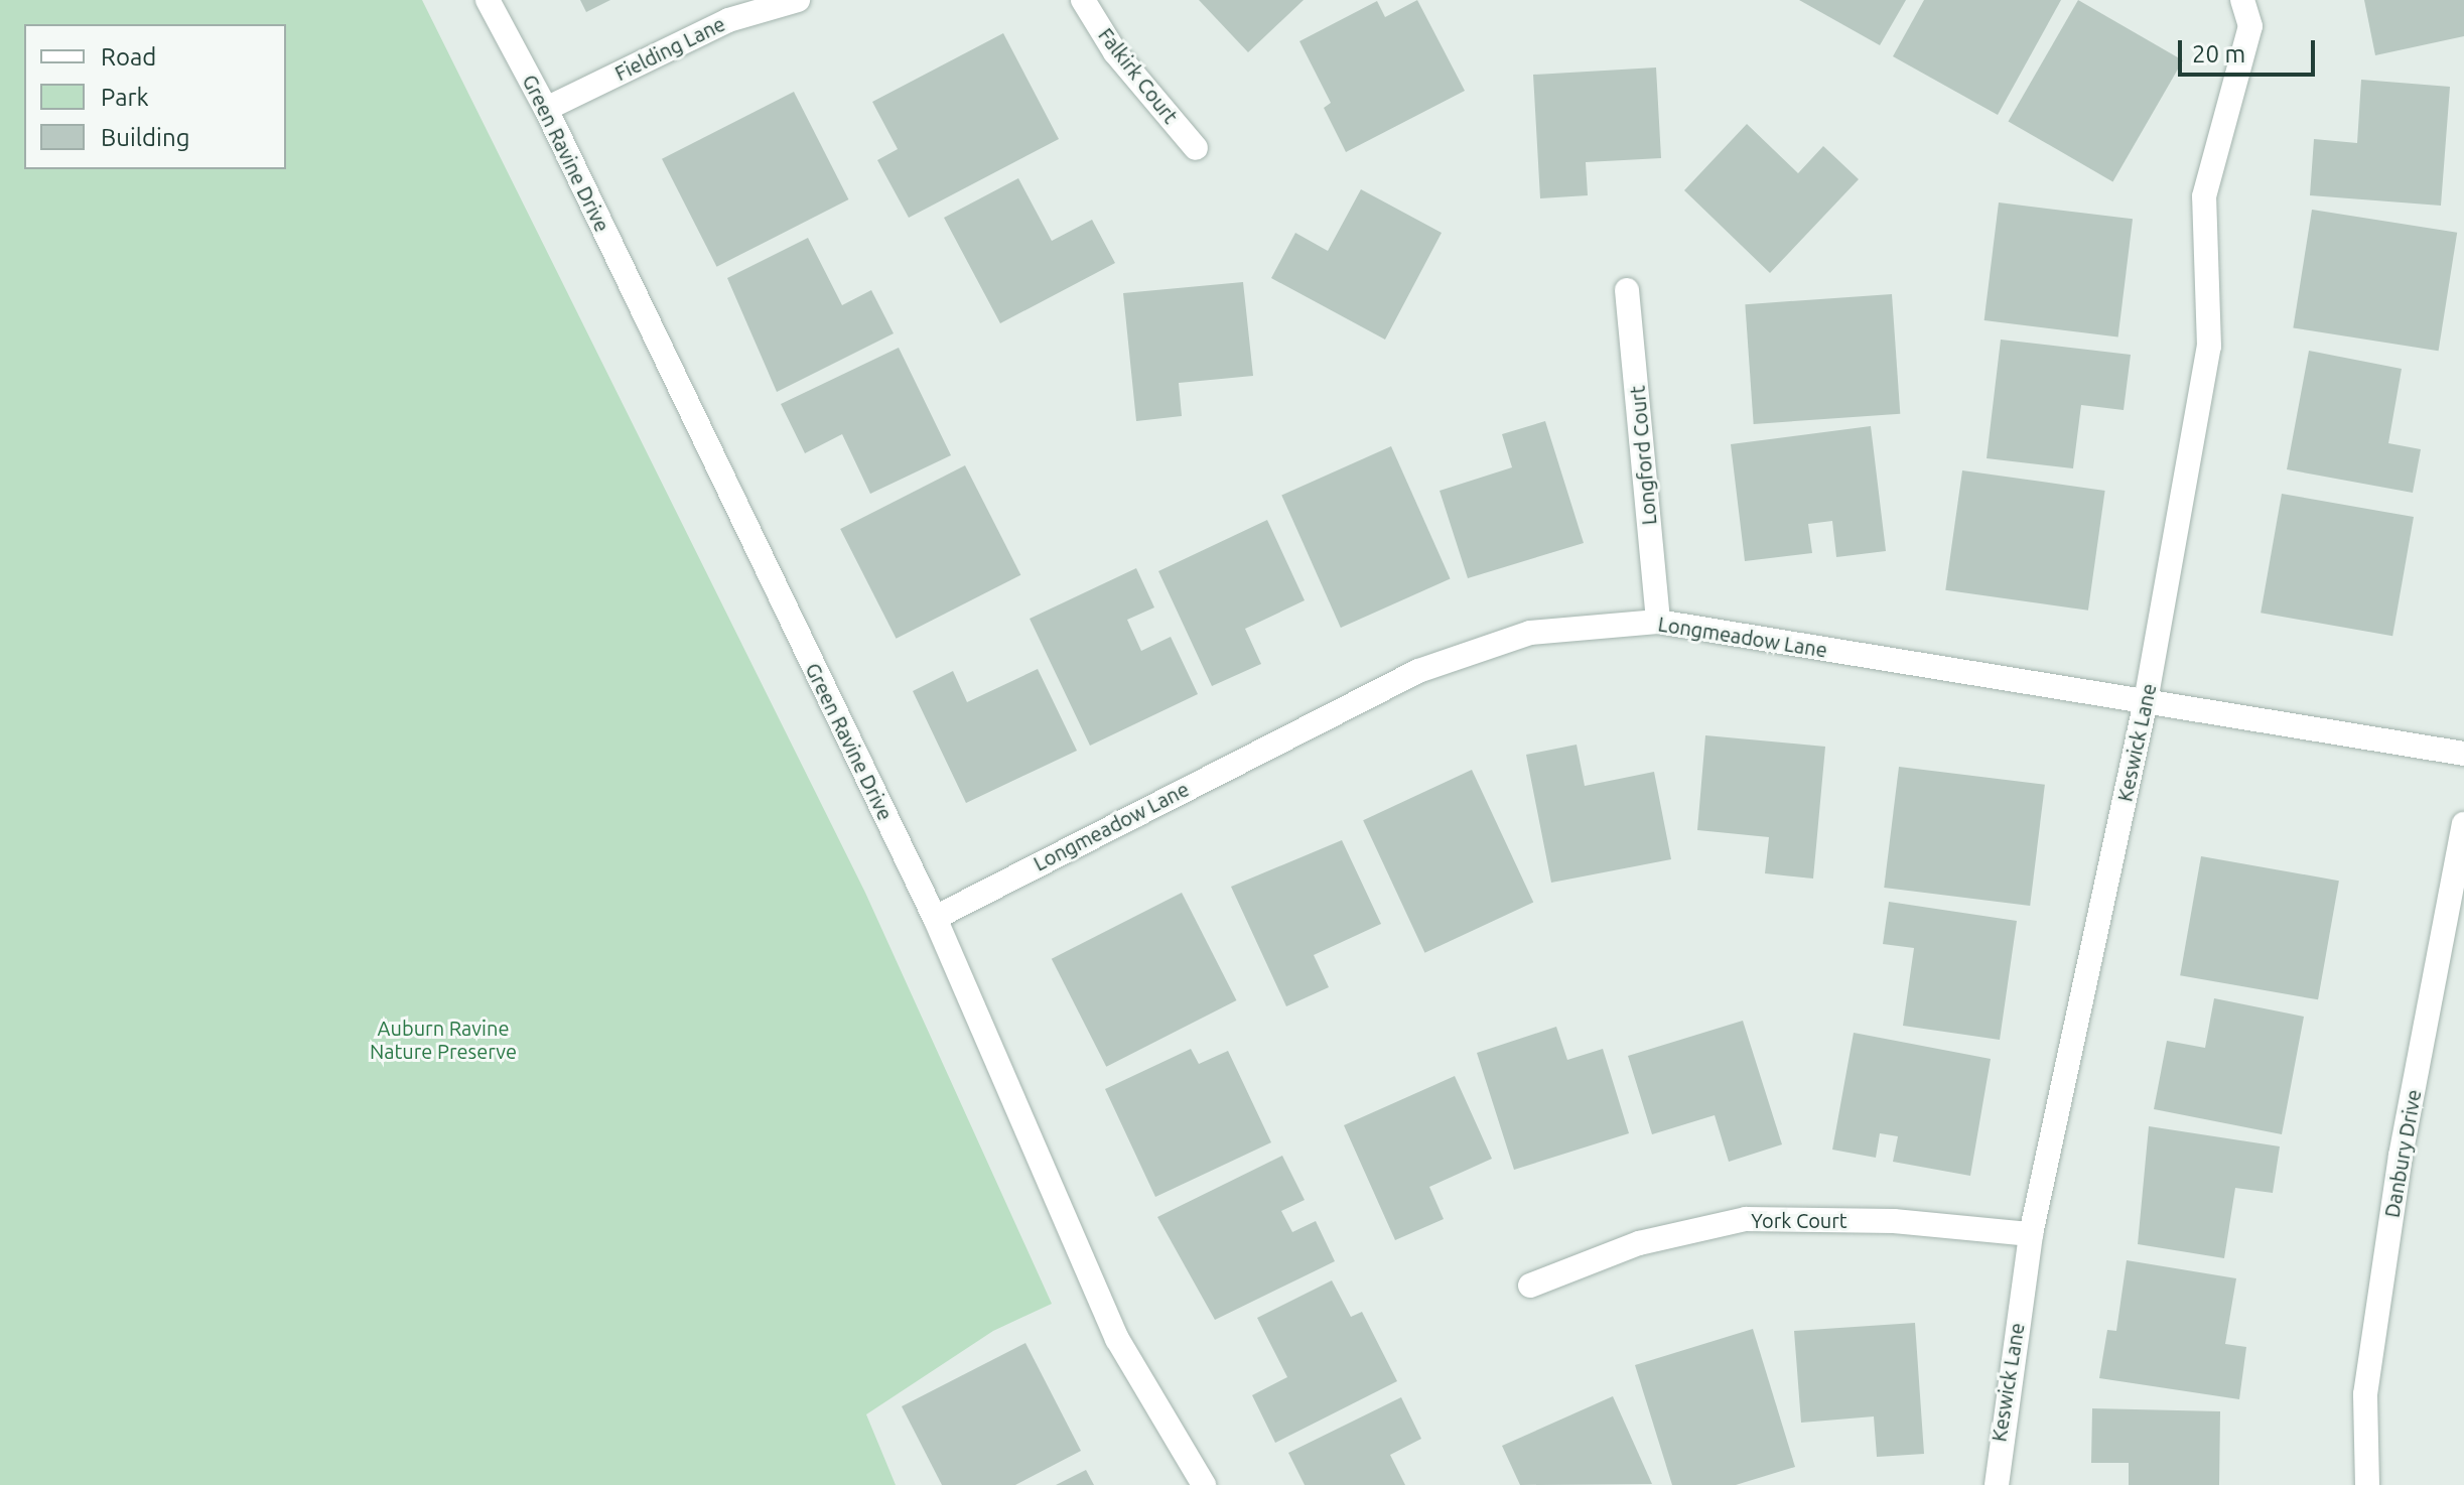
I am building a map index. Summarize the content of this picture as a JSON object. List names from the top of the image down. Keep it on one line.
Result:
{"streets":{"street":["Fielding Lane","Falkirk Court","Green Ravine Drive","Longford Court","Longmeadow Lane","Keswick Lane","Danbury Drive","York Court"]},"crossings":[["Fielding Lane","Green Ravine Drive"],["Green Ravine Drive","Longmeadow Lane"],["Longford Court","Longmeadow Lane"],["Longmeadow Lane","Keswick Lane"],["Keswick Lane","York Court"]],"parks":["Auburn Ravine Nature Preserve"],"legend":["Road","Park","Building"],"scale_bar":"20 m"}
